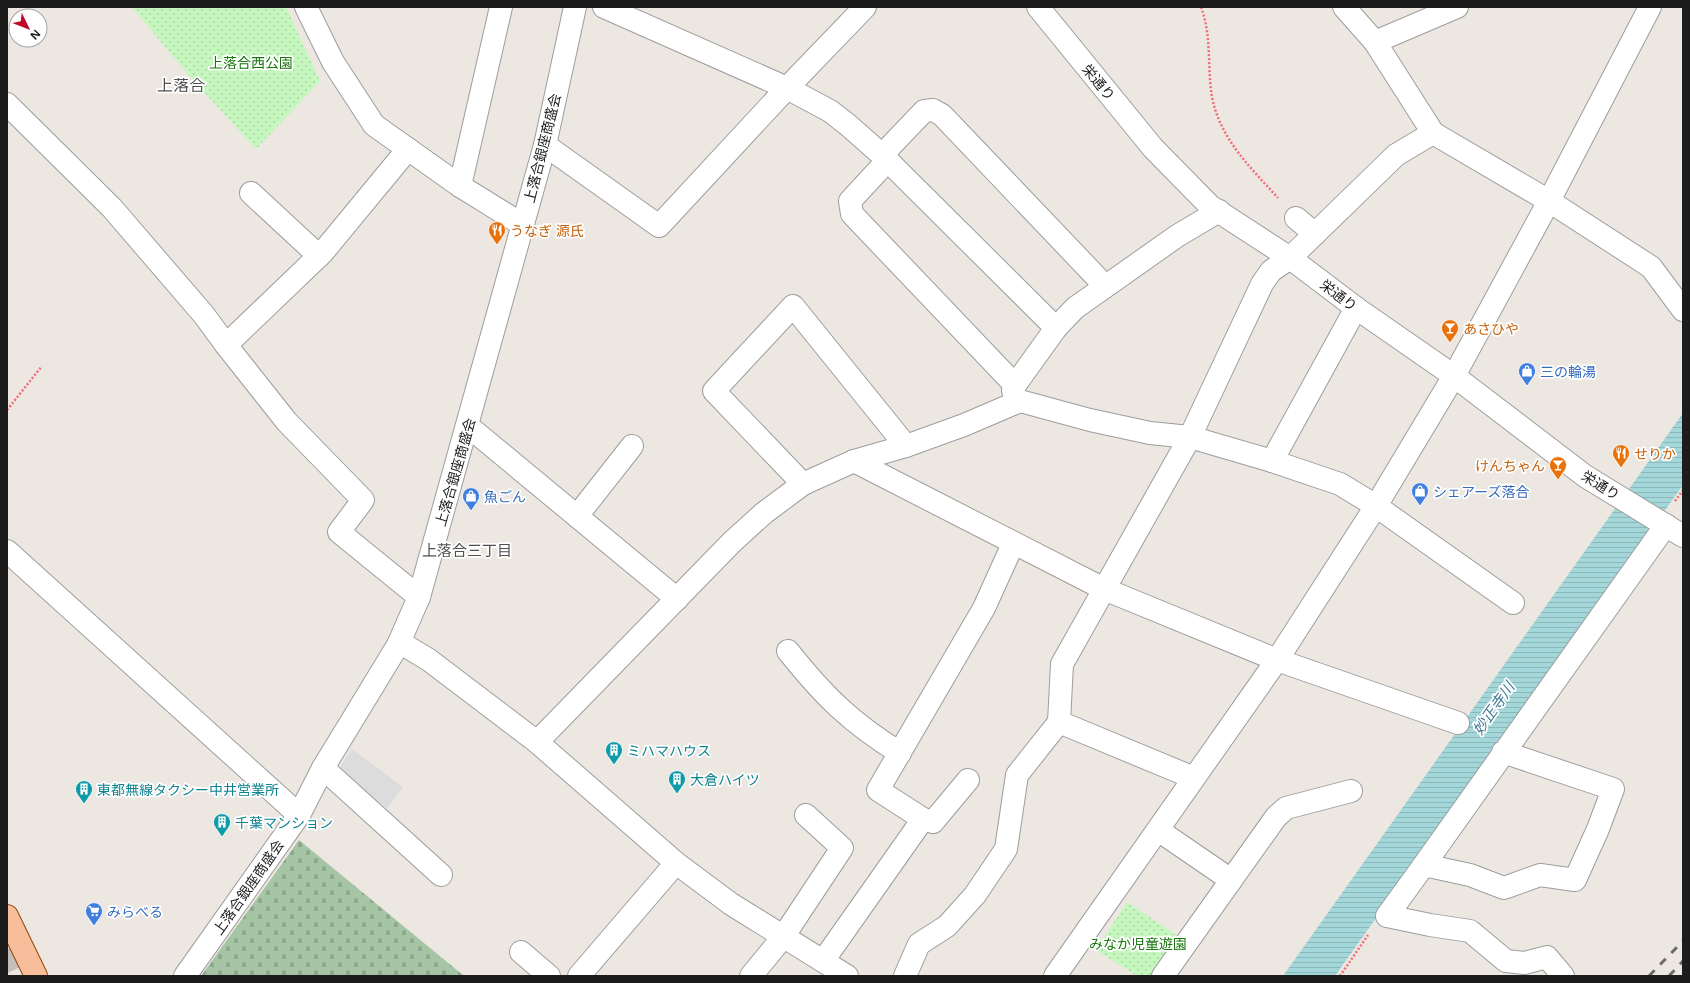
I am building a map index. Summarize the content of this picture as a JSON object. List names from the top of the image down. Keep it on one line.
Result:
{"streets":{"street":["栄通り","上落合銀座商盛会"]},"districts":["上落合","上落合三丁目"],"water":["妙正寺川"],"parks":["上落合西公園","みなか児童遊園"],"places":{"restaurant":["うなぎ 源氏","せりか"],"bar":["あさひや","けんちゃん"],"shop":["三の輪湯","シェアーズ落合","魚ごん"],"building":["ミハマハウス","大倉ハイツ","東都無線タクシー中井営業所","千葉マンション"],"supermarket":["みらべる"]},"north":"bottom right"}
